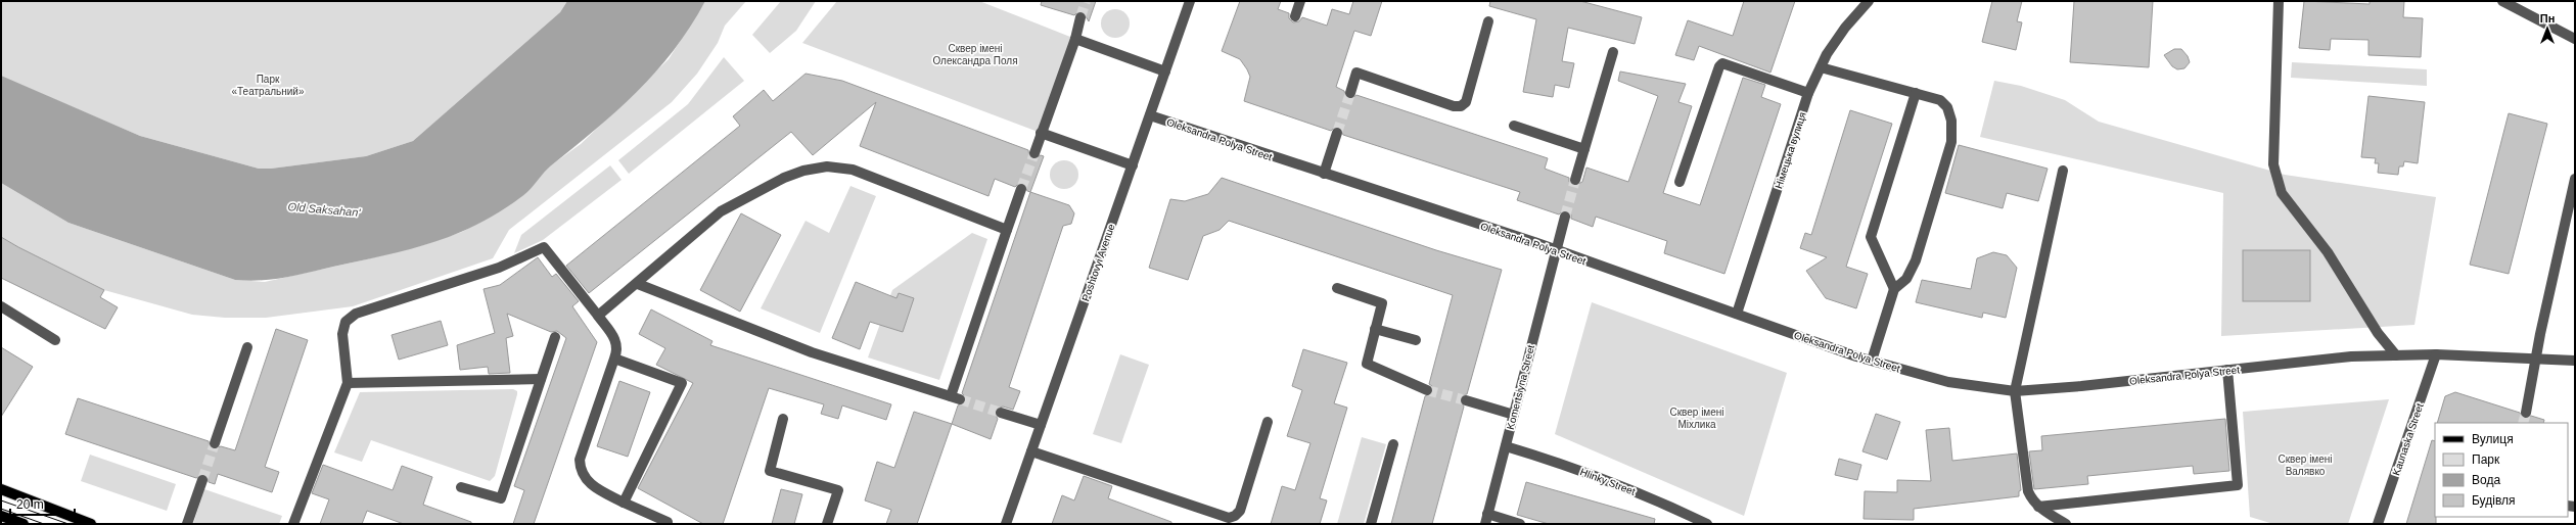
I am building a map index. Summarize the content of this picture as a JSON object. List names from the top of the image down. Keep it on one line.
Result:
{"streets":{"street":["Oleksandra Polya Street","Німецька вулиця","Poshtovyi Avenue","Komertsiyna Street","Kaunaska Street","Hlinky Street"]},"crossings":[["Oleksandra Polya Street","Німецька вулиця"],["Oleksandra Polya Street","Poshtovyi Avenue"],["Oleksandra Polya Street","Komertsiyna Street"],["Oleksandra Polya Street","Kaunaska Street"],["Komertsiyna Street","Hlinky Street"]],"water":["Old Saksahan'"],"parks":["Сквер імені Олександра Поля","Парк «Театральний»","Сквер імені Міхлика","Сквер імені Валявкo"],"legend":["Вулиця","Парк","Вода","Будівля"],"scale_bar":"20 m","north":"top"}
